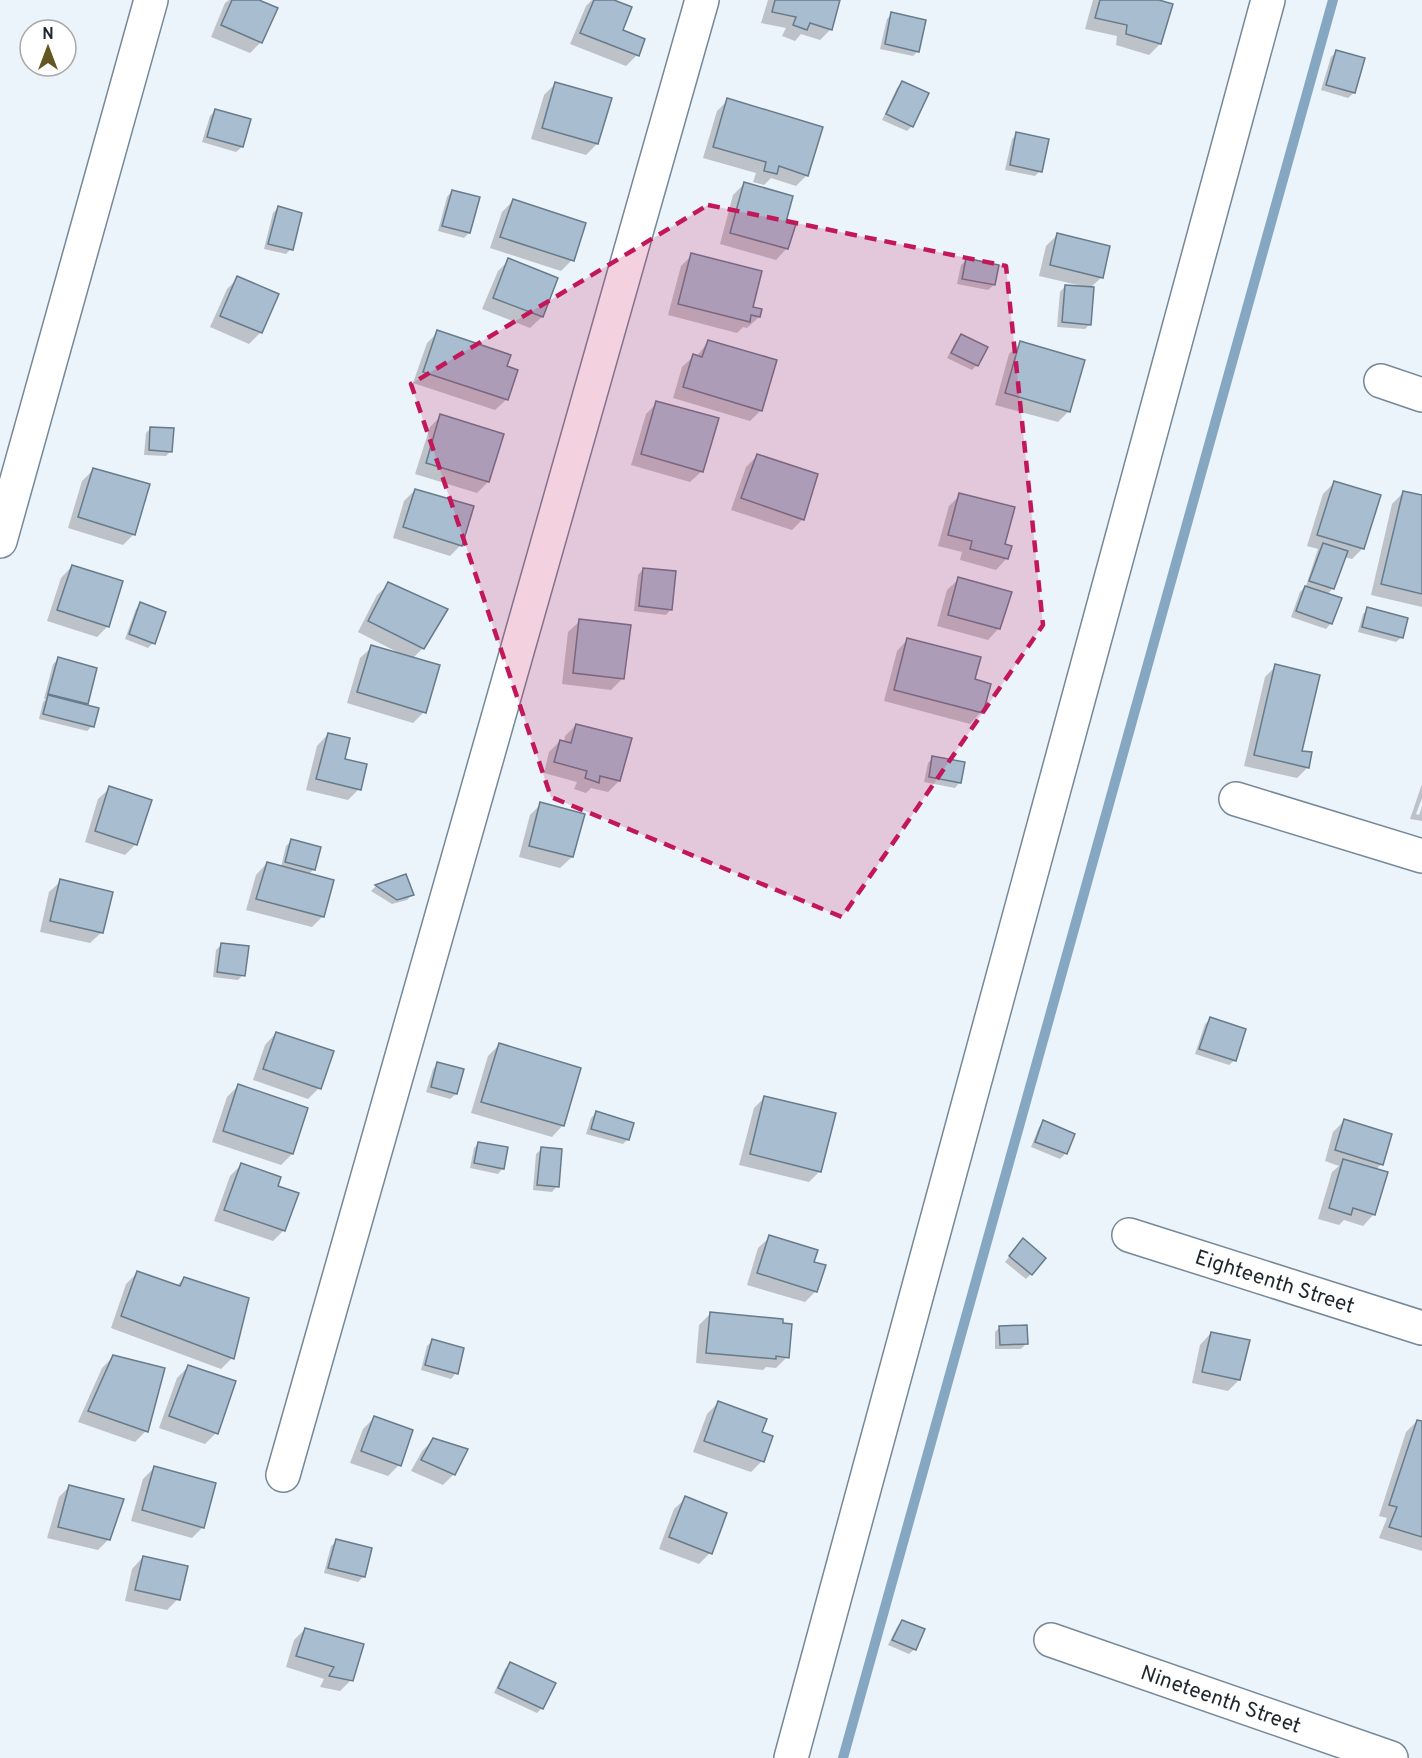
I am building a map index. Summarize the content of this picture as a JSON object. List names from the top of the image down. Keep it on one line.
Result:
{"streets":{"street":["Eighteenth Street","Nineteenth Street"]},"north":"top"}
